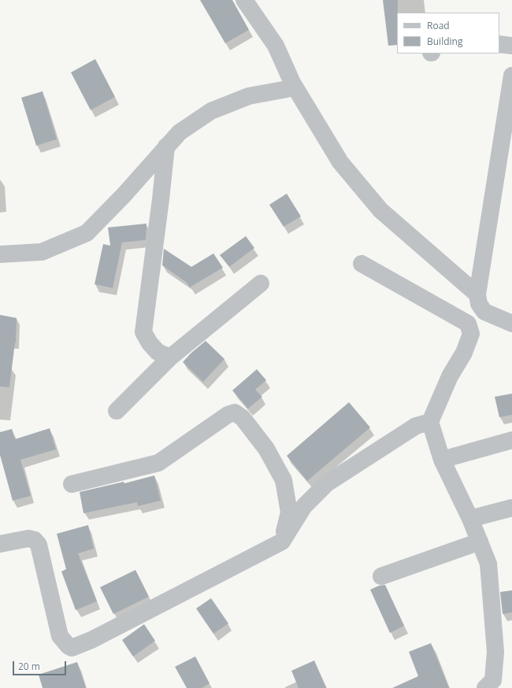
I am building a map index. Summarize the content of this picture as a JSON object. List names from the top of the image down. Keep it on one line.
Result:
{"legend":["Road","Building"],"scale_bar":"20 m"}
